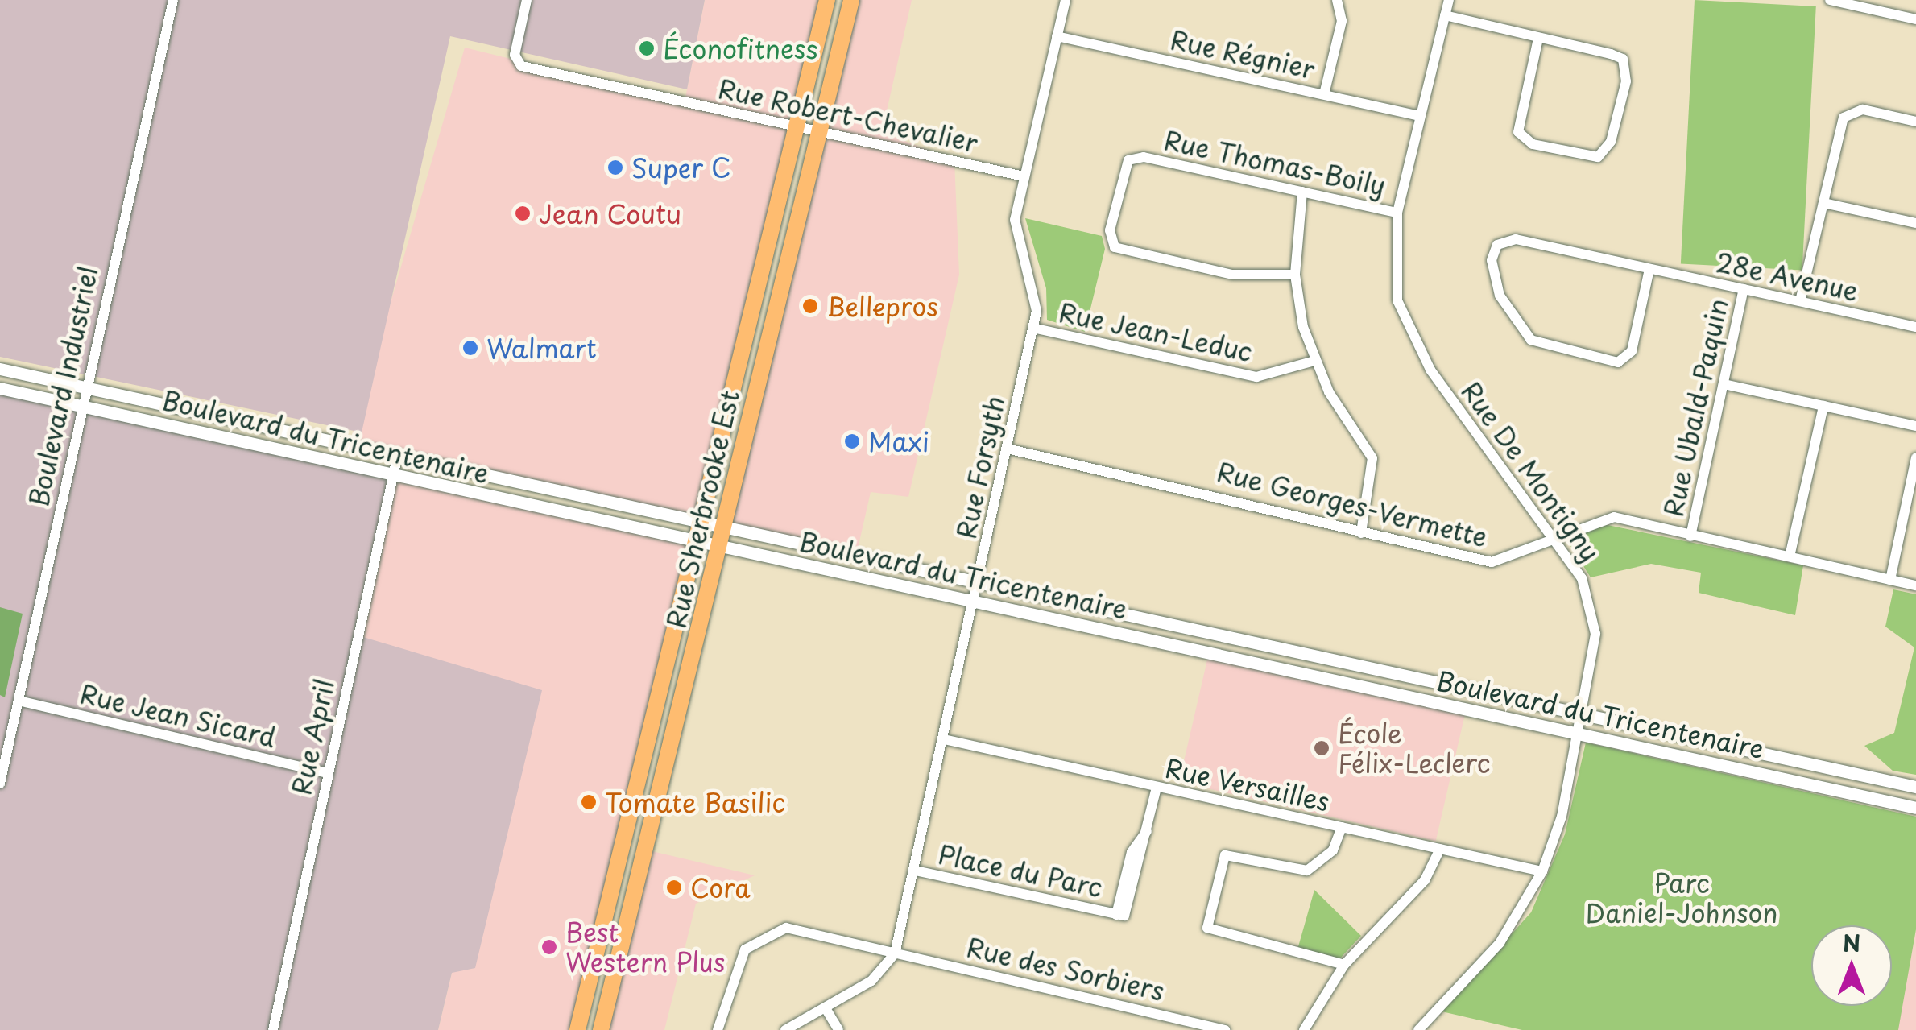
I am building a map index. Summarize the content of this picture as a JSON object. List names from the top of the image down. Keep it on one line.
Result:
{"streets":{"main road":["Rue Sherbrooke Est"],"street":["Rue Régnier","Rue Robert-Chevalier","Rue Thomas-Boily","28e Avenue","Rue Jean-Leduc","Boulevard Industriel","Rue Ubald-Paquin","Boulevard du Tricentenaire","Rue Forsyth","Rue De Montigny","Rue Georges-Vermette","Rue Jean Sicard","Rue April","Rue Versailles","Place du Parc","Rue des Sorbiers"]},"crossings":[["Rue Régnier","Rue Forsyth"],["Rue Régnier","Rue De Montigny"],["Rue Robert-Chevalier","Rue Forsyth"],["Rue Robert-Chevalier","Rue Sherbrooke Est"],["Rue Thomas-Boily","Rue De Montigny"],["28e Avenue","Rue Ubald-Paquin"],["Rue Jean-Leduc","Rue Forsyth"],["Boulevard Industriel","Boulevard du Tricentenaire"],["Boulevard Industriel","Rue Jean Sicard"],["Rue Ubald-Paquin","Rue Georges-Vermette"],["Boulevard du Tricentenaire","Rue Forsyth"],["Boulevard du Tricentenaire","Rue De Montigny"],["Boulevard du Tricentenaire","Rue Sherbrooke Est"],["Boulevard du Tricentenaire","Rue April"],["Rue Forsyth","Rue Georges-Vermette"],["Rue Forsyth","Rue Versailles"],["Rue Forsyth","Place du Parc"],["Rue Forsyth","Rue des Sorbiers"],["Rue De Montigny","Rue Georges-Vermette"],["Rue De Montigny","Rue Versailles"],["Rue Jean Sicard","Rue April"],["Rue Versailles","Place du Parc"]],"parks":["Parc Daniel-Johnson"],"places":["Éconofitness","Super C","Jean Coutu","Bellepros","Walmart","Maxi","École Félix-Leclerc","Tomate Basilic","Cora","Best Western Plus"],"north":"top"}
